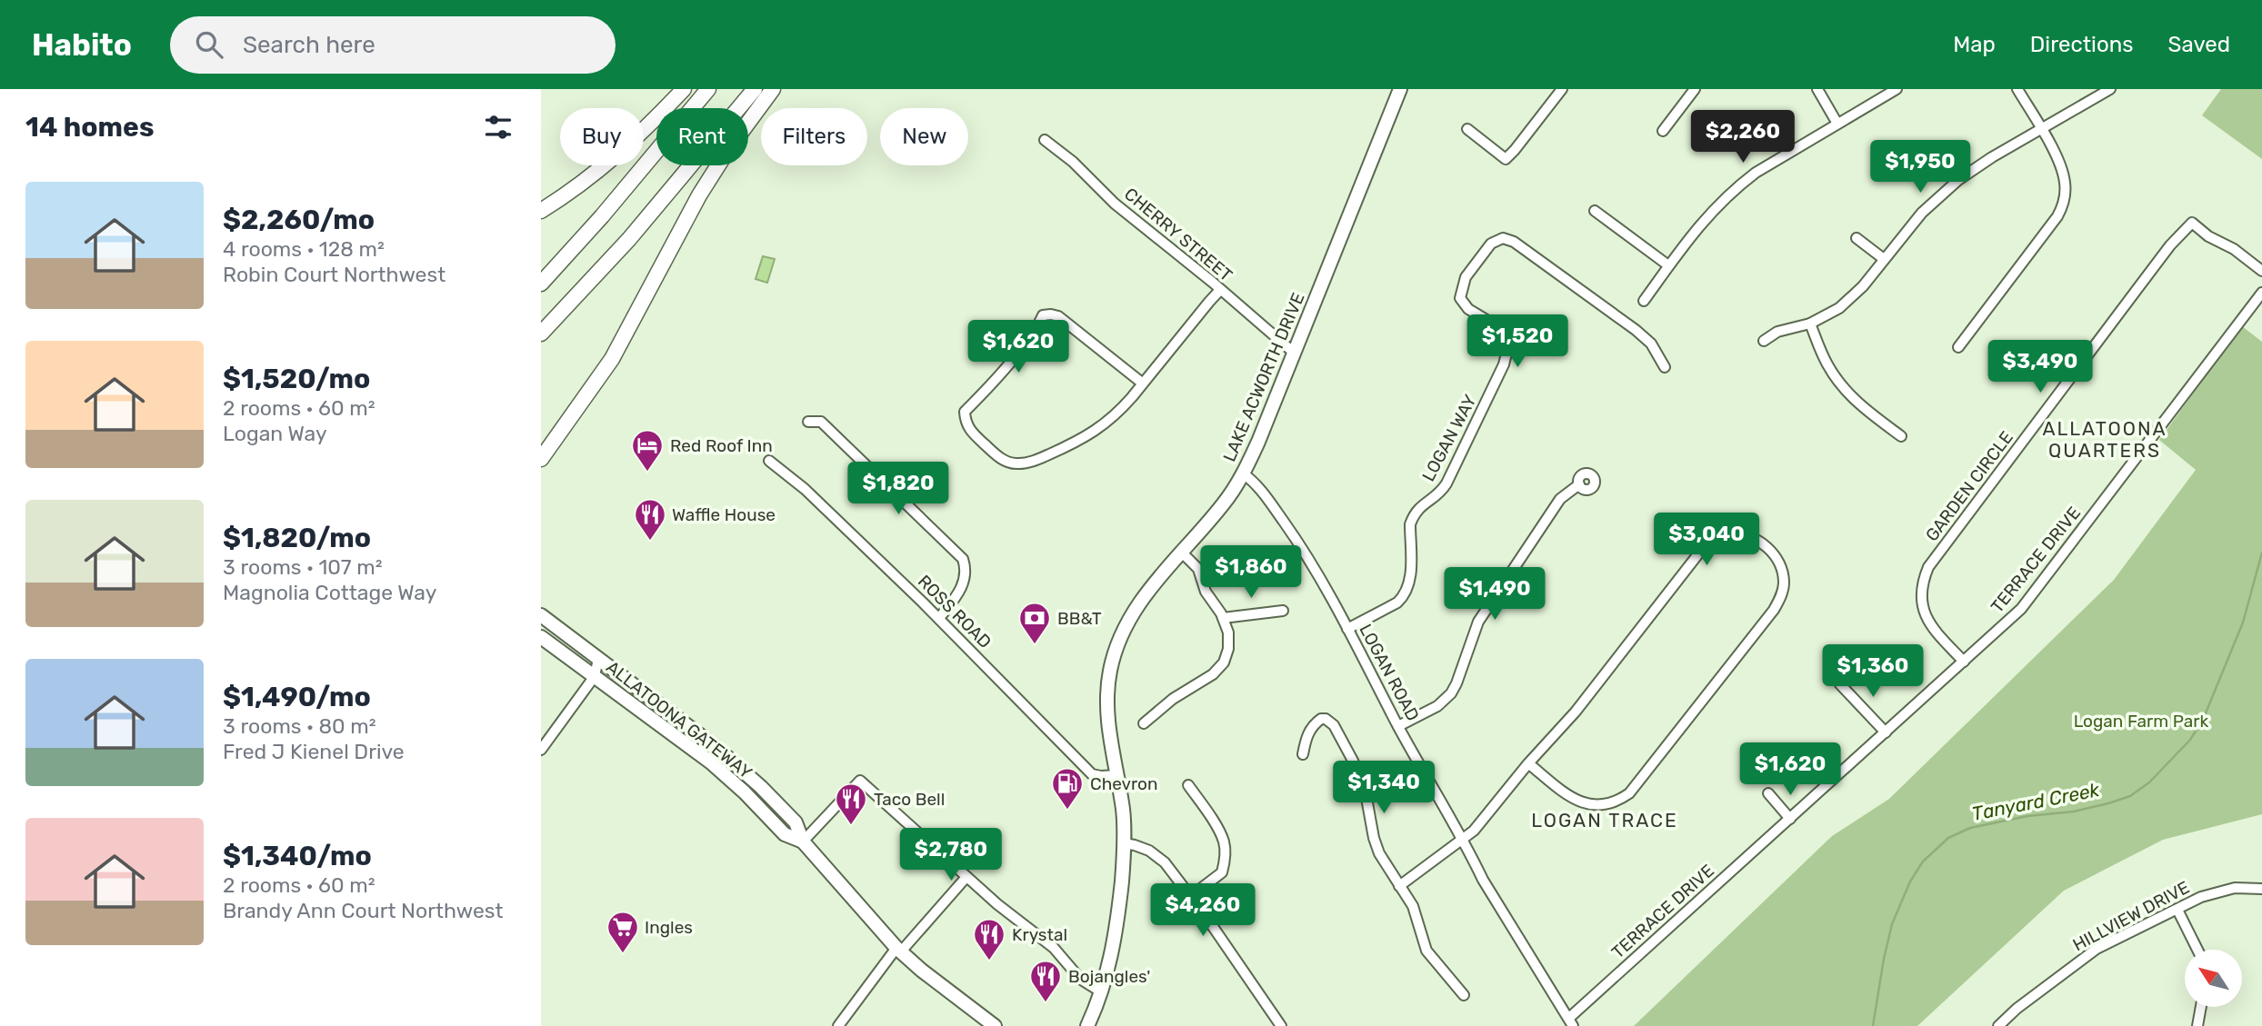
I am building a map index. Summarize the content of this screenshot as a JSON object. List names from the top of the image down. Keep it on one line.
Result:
{"streets":{"main road":["LAKE ACWORTH DRIVE","ALLATOONA GATEWAY"],"street":["CHERRY STREET","LOGAN WAY","GARDEN CIRCLE","TERRACE DRIVE","ROSS ROAD","LOGAN ROAD","HILLVIEW DRIVE"]},"crossings":[["CHERRY STREET","LAKE ACWORTH DRIVE"],["LAKE ACWORTH DRIVE","ROSS ROAD"],["LAKE ACWORTH DRIVE","LOGAN ROAD"],["LOGAN WAY","LOGAN ROAD"],["GARDEN CIRCLE","TERRACE DRIVE"],["TERRACE DRIVE","LOGAN ROAD"]],"districts":["ALLATOONA QUARTERS","LOGAN TRACE"],"water":["Tanyard Creek"],"parks":["Logan Farm Park"],"places":{"hotel":["Red Roof Inn"],"restaurant":["Waffle House","Taco Bell","Krystal","Bojangles'"],"bank":["BB&T"],"fuel station":["Chevron"],"supermarket":["Ingles"]},"north":"top left","page":{"header":"Habito","search":"Search here","nav":["Map","Directions","Saved"],"heading":"14 homes","chip":["Buy","Rent","Filters","New"],"price":["$2,260","$1,950","$1,520","$1,620","$3,490","$1,820","$3,040","$1,860","$1,490","$1,360","$1,620","$1,340","$2,780","$4,260"],"list":[{"name":"$2,260/mo","note":"4 rooms · 128 m² · Robin Court Northwest"},{"name":"$1,520/mo","note":"2 rooms · 60 m² · Logan Way"},{"name":"$1,820/mo","note":"3 rooms · 107 m² · Magnolia Cottage Way"},{"name":"$1,490/mo","note":"3 rooms · 80 m² · Fred J Kienel Drive"},{"name":"$1,340/mo","note":"2 rooms · 60 m² · Brandy Ann Court Northwest"}]}}
